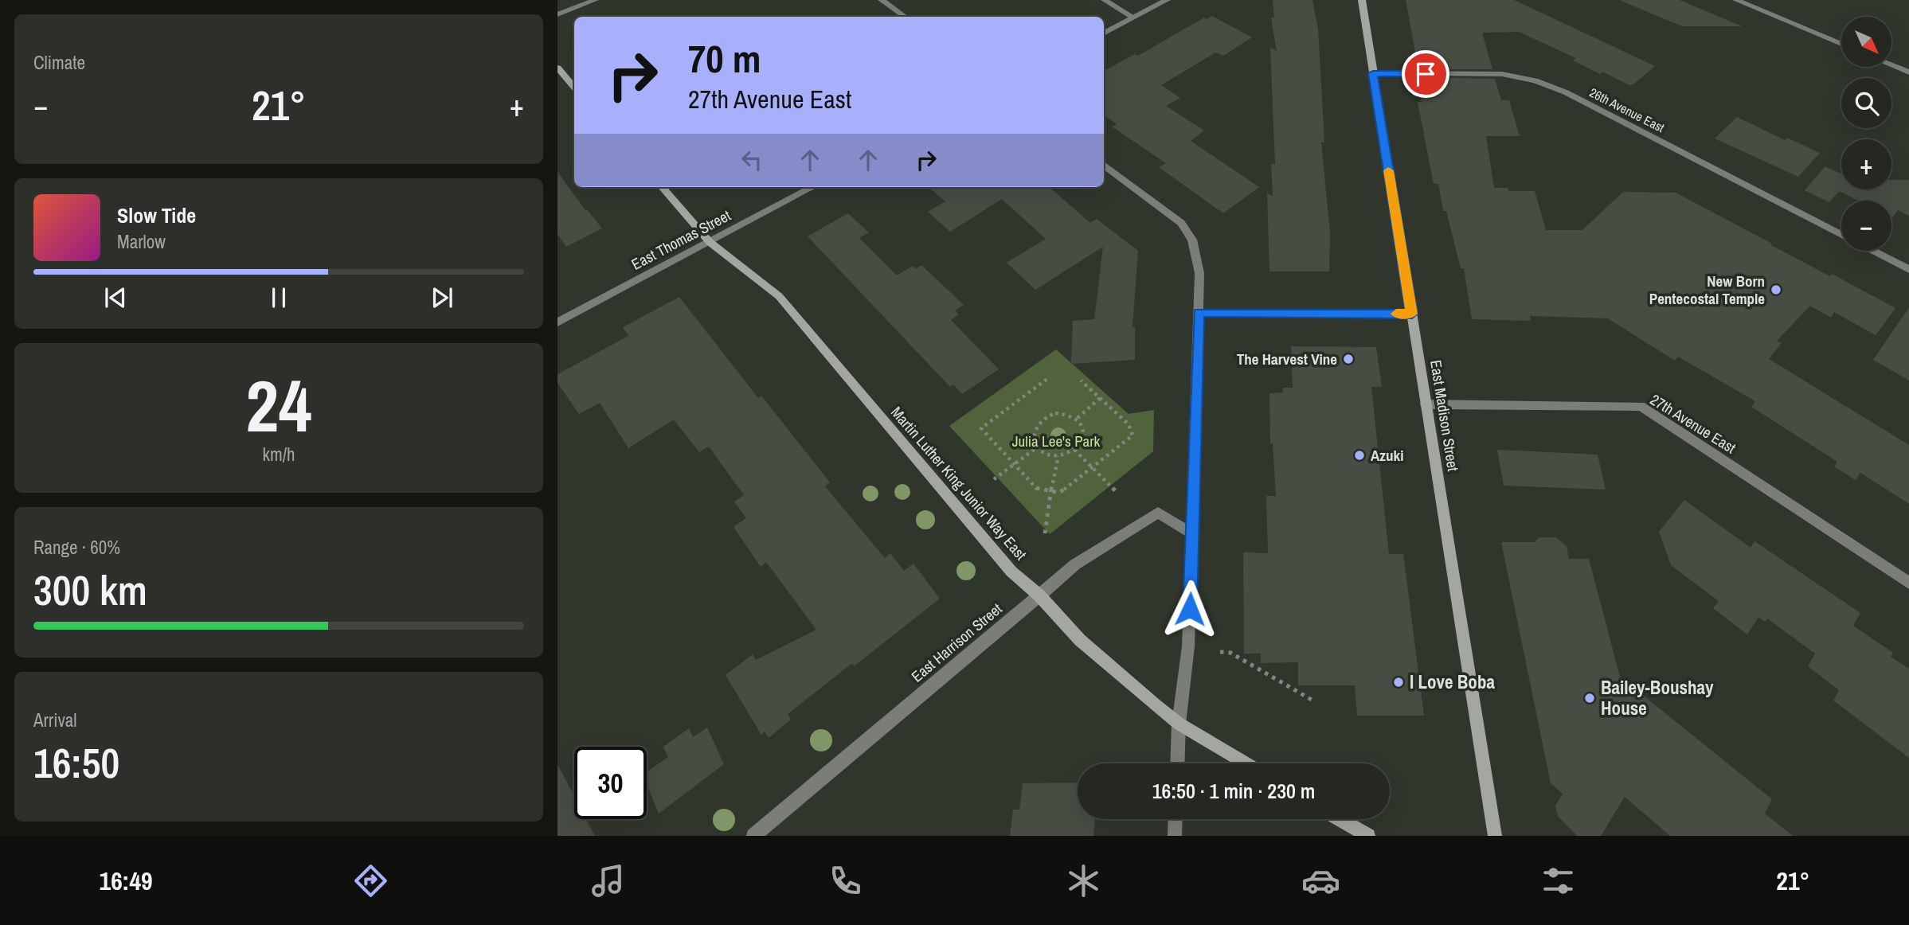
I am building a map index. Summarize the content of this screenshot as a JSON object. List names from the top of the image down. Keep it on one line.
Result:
{"streets":{"main road":["East Madison Street","Martin Luther King Junior Way East"],"street":["26th Avenue East","East Thomas Street","27th Avenue East","East Harrison Street"]},"crossings":[["26th Avenue East","East Madison Street"],["East Thomas Street","Martin Luther King Junior Way East"],["East Madison Street","27th Avenue East"],["Martin Luther King Junior Way East","East Harrison Street"]],"parks":["Julia Lee's Park"],"places":["New Born Pentecostal Temple","The Harvest Vine","Azuki","I Love Boba","Bailey-Boushay House"],"north":"bottom right","page":{"tile":["Climate",["24","km/h"],["Range · 60%","300 km"],["Arrival","16:50"]],"map_buttons":["+","−"],"turn":["70 m","27th Avenue East"],"heat":["−","21°","+"],"song":["Slow Tide","Marlow"],"limit":"30","trip":"16:50 · 1 min · 230 m","tabs":["16:49","21°"]}}
